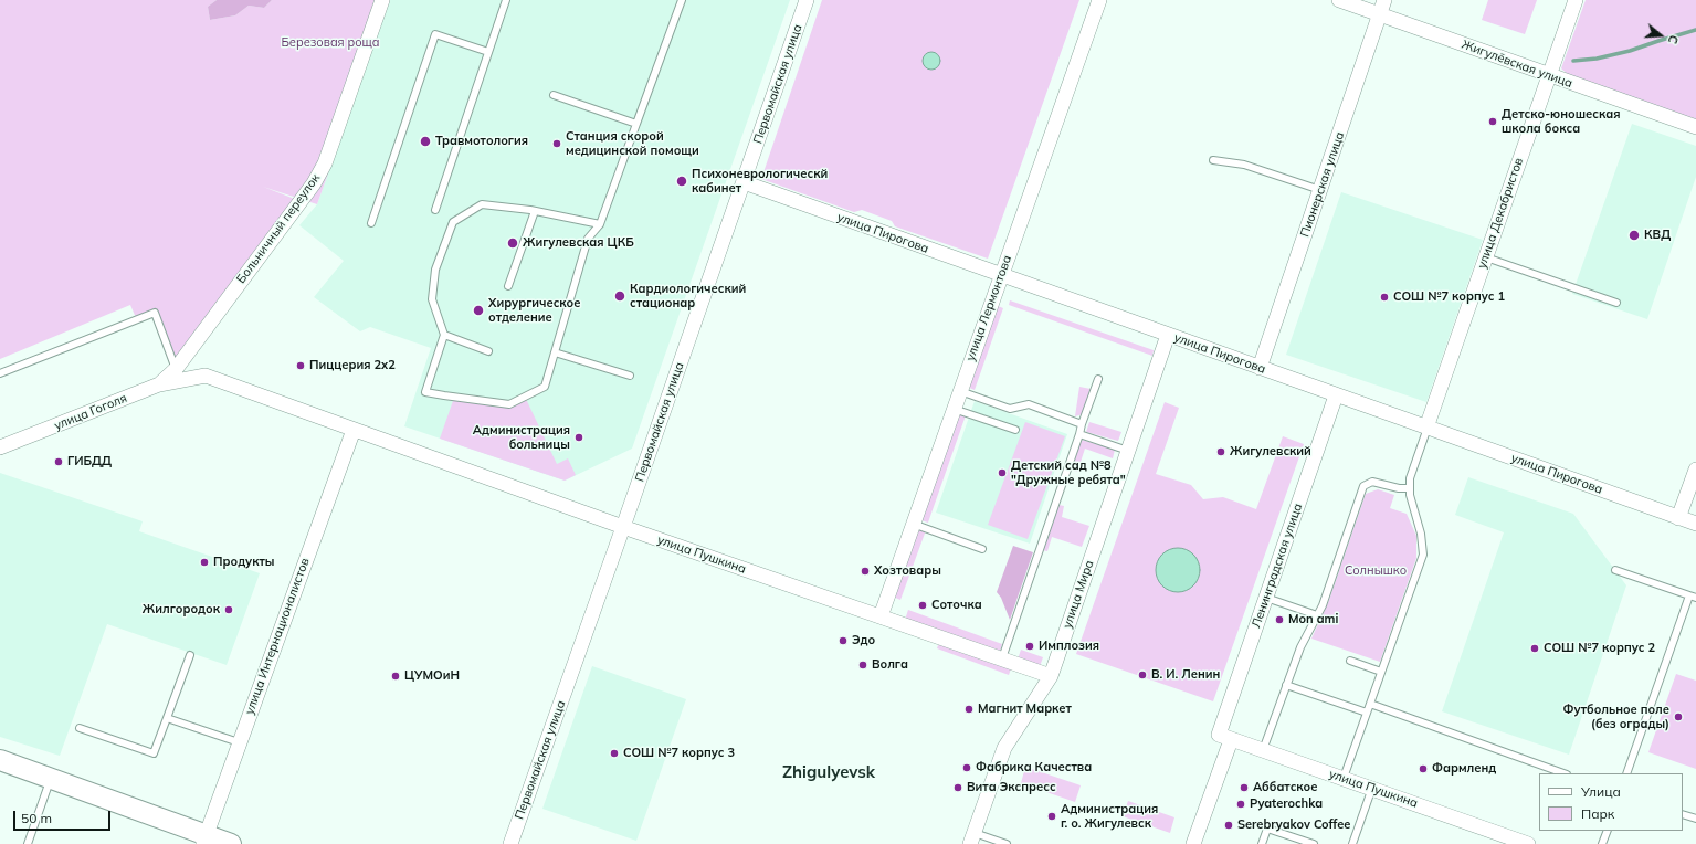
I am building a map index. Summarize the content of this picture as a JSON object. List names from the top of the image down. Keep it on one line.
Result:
{"streets":{"street":["Жигулёвская улица","Первомайская улица","Пионерская улица","улица Декабристов","Больничный переулок","улица Пирогова","улица Лермонтова","улица Гоголя","улица Пушкина","Ленинградская улица","улица Мира","улица Интернационалистов"]},"crossings":[["Жигулёвская улица","Пионерская улица"],["Жигулёвская улица","улица Декабристов"],["Первомайская улица","улица Пирогова"],["Первомайская улица","улица Пушкина"],["Пионерская улица","улица Пирогова"],["улица Декабристов","улица Пирогова"],["Больничный переулок","улица Гоголя"],["улица Пирогова","улица Лермонтова"],["улица Пирогова","Ленинградская улица"],["улица Пирогова","улица Мира"],["улица Лермонтова","улица Пушкина"],["улица Гоголя","улица Пушкина"],["улица Пушкина","Ленинградская улица"],["улица Пушкина","улица Мира"],["улица Пушкина","улица Интернационалистов"]],"districts":["Zhigulyevsk"],"parks":["Березовая роща","Солнышко"],"places":["Детско-юношеская школа бокса","Травмотология","Станция скорой медицинской помощи","Психоневрологическй кабинет","КВД","Жигулевская ЦКБ","Кардиологический стационар","СОШ №7 корпус 1","Хирургическое отделение","Пиццерия 2х2","Администрация больницы","Жигулевский","ГИБДД","Детский сад №8 \"Дружные ребята\"","Продукты","Хозтовары","Соточка","Жилгородок","Mon ami","Эдо","Имплозия","СОШ №7 корпус 2","Волга","В. И. Ленин","ЦУМОиН","Магнит Маркет","Футбольное поле (без ограды)","СОШ №7 корпус 3","Фабрика Качества","Фармленд","Вита Экспресс","Аббатское","Pyaterochka","Администрация г. о. Жигулевск","Serebryakov Coffee"],"legend":["Улица","Парк"],"scale_bar":"50 m","north":"right"}
